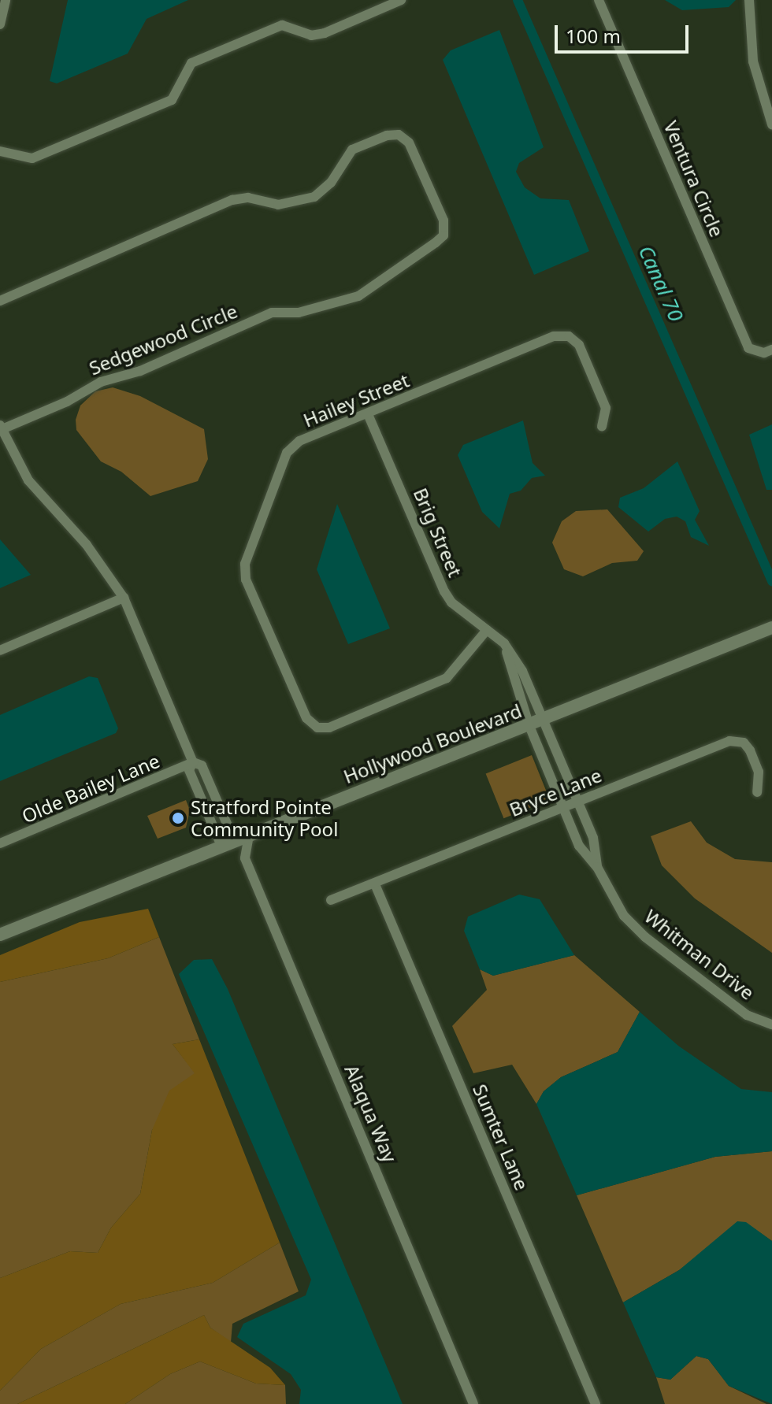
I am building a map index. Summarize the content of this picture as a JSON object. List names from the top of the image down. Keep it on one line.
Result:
{"streets":{"street":["Ventura Circle","Sedgewood Circle","Hailey Street","Brig Street","Hollywood Boulevard","Olde Bailey Lane","Bryce Lane","Whitman Drive","Alaqua Way","Sumter Lane"]},"crossings":[["Hailey Street","Brig Street"],["Brig Street","Hollywood Boulevard"],["Brig Street","Whitman Drive"],["Hollywood Boulevard","Whitman Drive"],["Hollywood Boulevard","Alaqua Way"],["Bryce Lane","Whitman Drive"],["Bryce Lane","Sumter Lane"]],"water":["Canal 70"],"places":["Stratford Pointe Community Pool"],"scale_bar":"100 m"}
